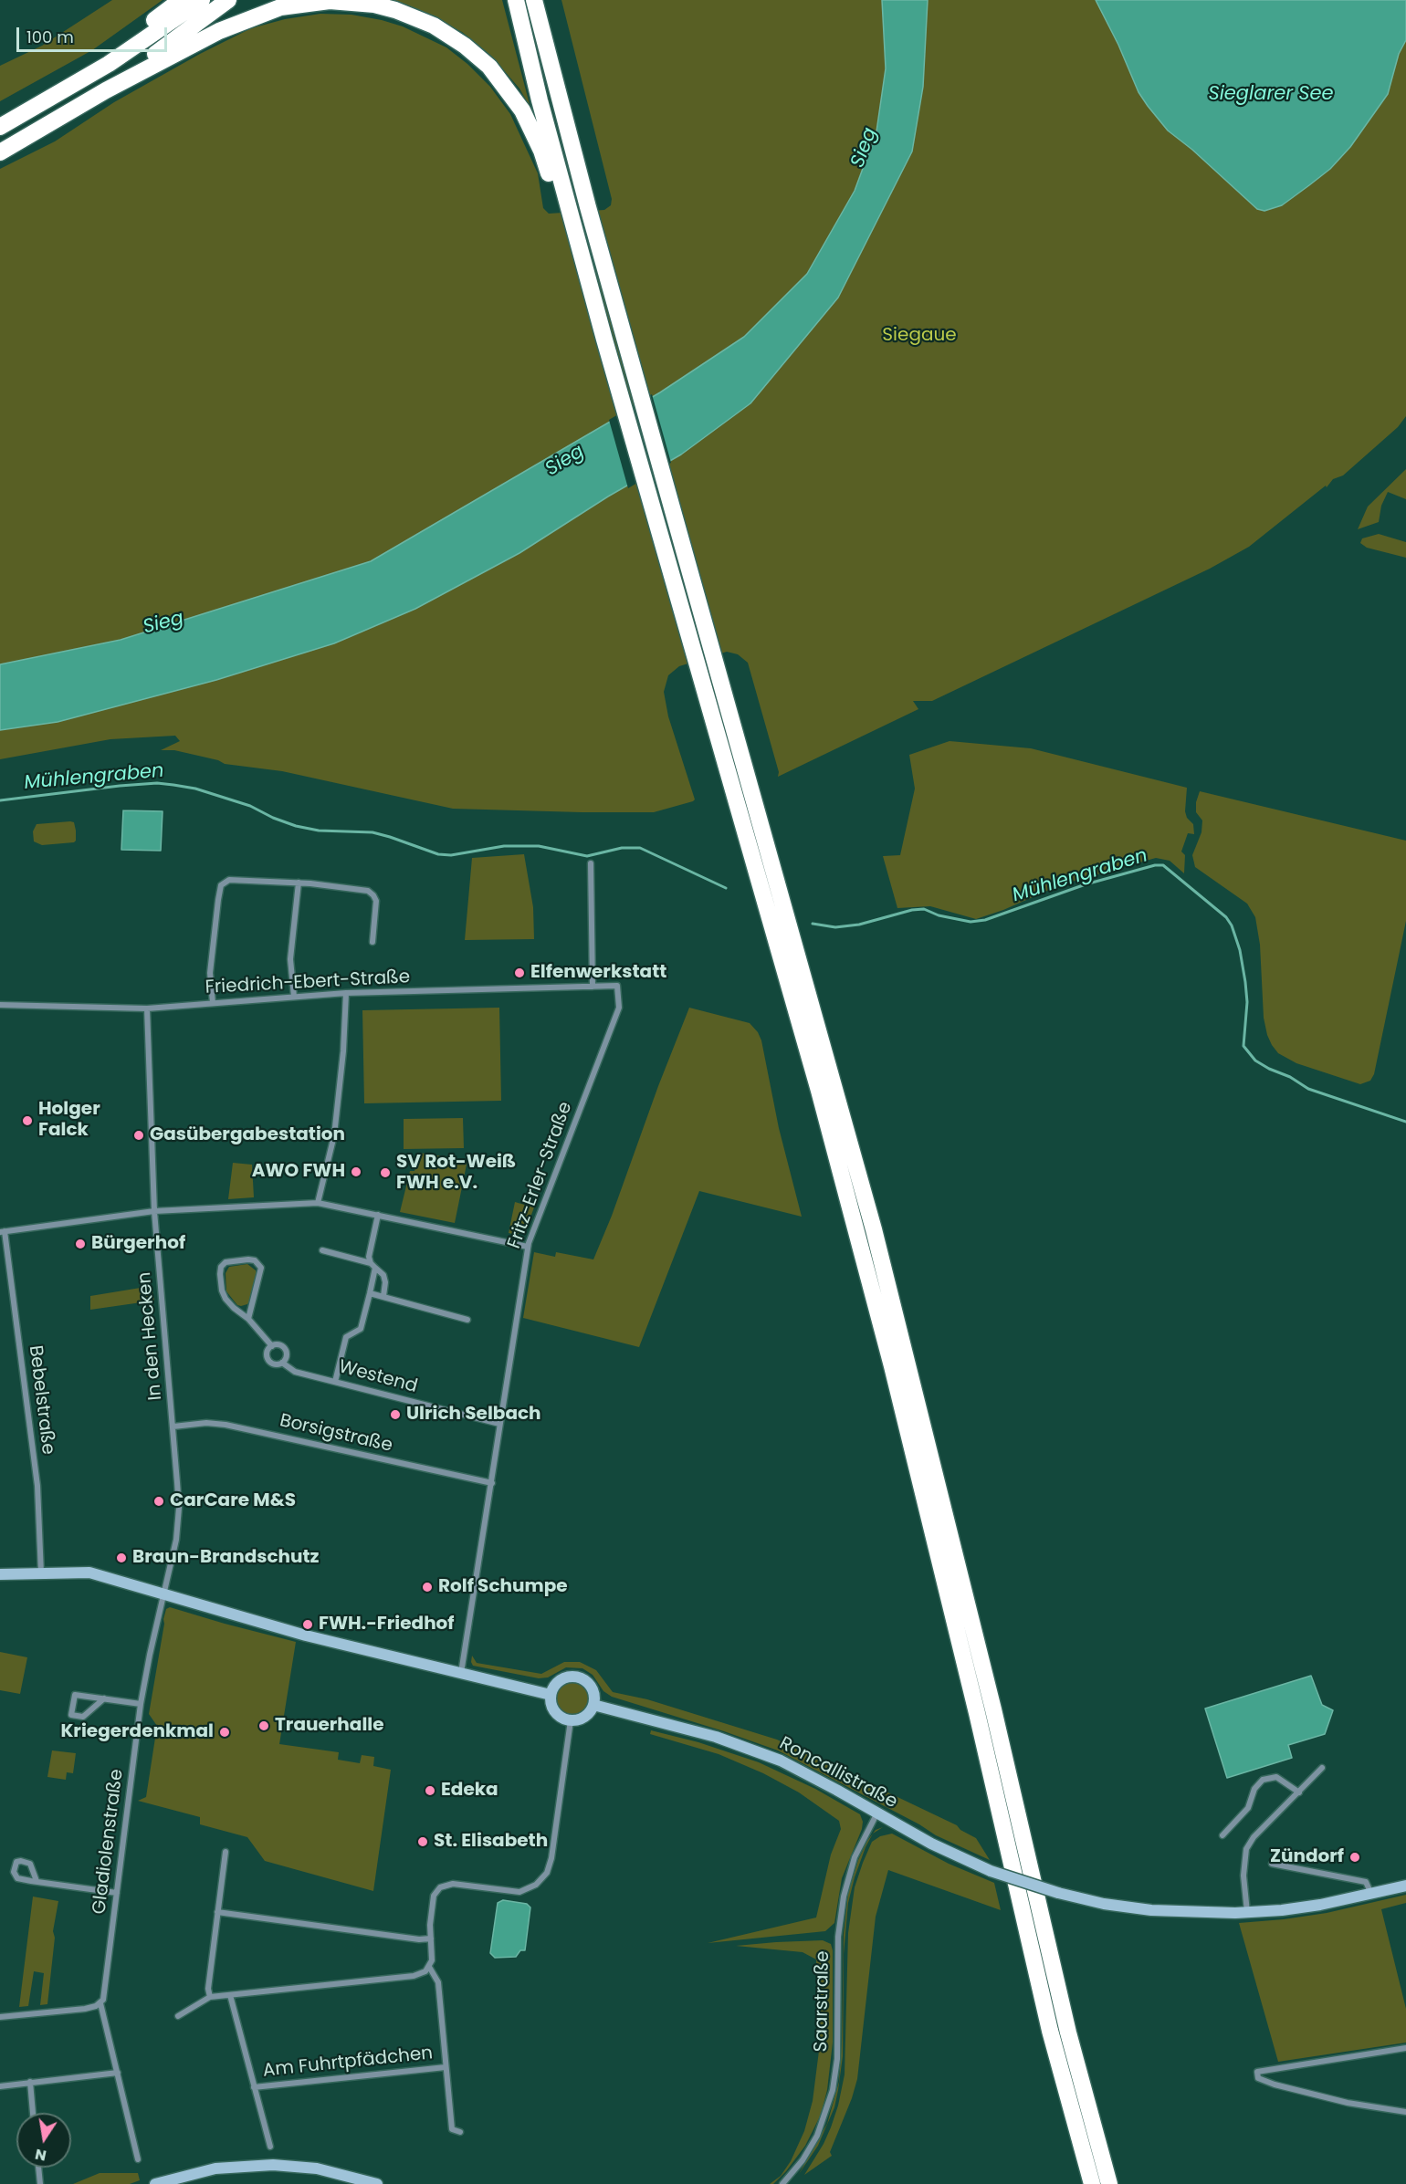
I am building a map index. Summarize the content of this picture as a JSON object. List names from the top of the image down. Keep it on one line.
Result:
{"streets":{"street":["Friedrich-Ebert-Straße","Fritz-Erler-Straße","In den Hecken","Westend","Bebelstraße","Borsigstraße","Roncallistraße","Gladiolenstraße","Saarstraße","Am Fuhrtpfädchen"]},"crossings":[["Friedrich-Ebert-Straße","Fritz-Erler-Straße"],["Friedrich-Ebert-Straße","In den Hecken"],["Fritz-Erler-Straße","Westend"],["Fritz-Erler-Straße","Borsigstraße"],["In den Hecken","Borsigstraße"],["In den Hecken","Gladiolenstraße"],["Roncallistraße","Saarstraße"]],"water":["Sieglarer See","Sieg","Mühlengraben"],"parks":["Siegaue"],"places":["Elfenwerkstatt","Holger Falck","Gasübergabestation","AWO FWH","SV Rot-Weiß FWH e.V.","Bürgerhof","Ulrich Selbach","CarCare M&S","Braun-Brandschutz","Rolf Schumpe","FWH.-Friedhof","Trauerhalle","Kriegerdenkmal","Edeka","St. Elisabeth","Zündorf"],"scale_bar":"100 m","north":"bottom"}
